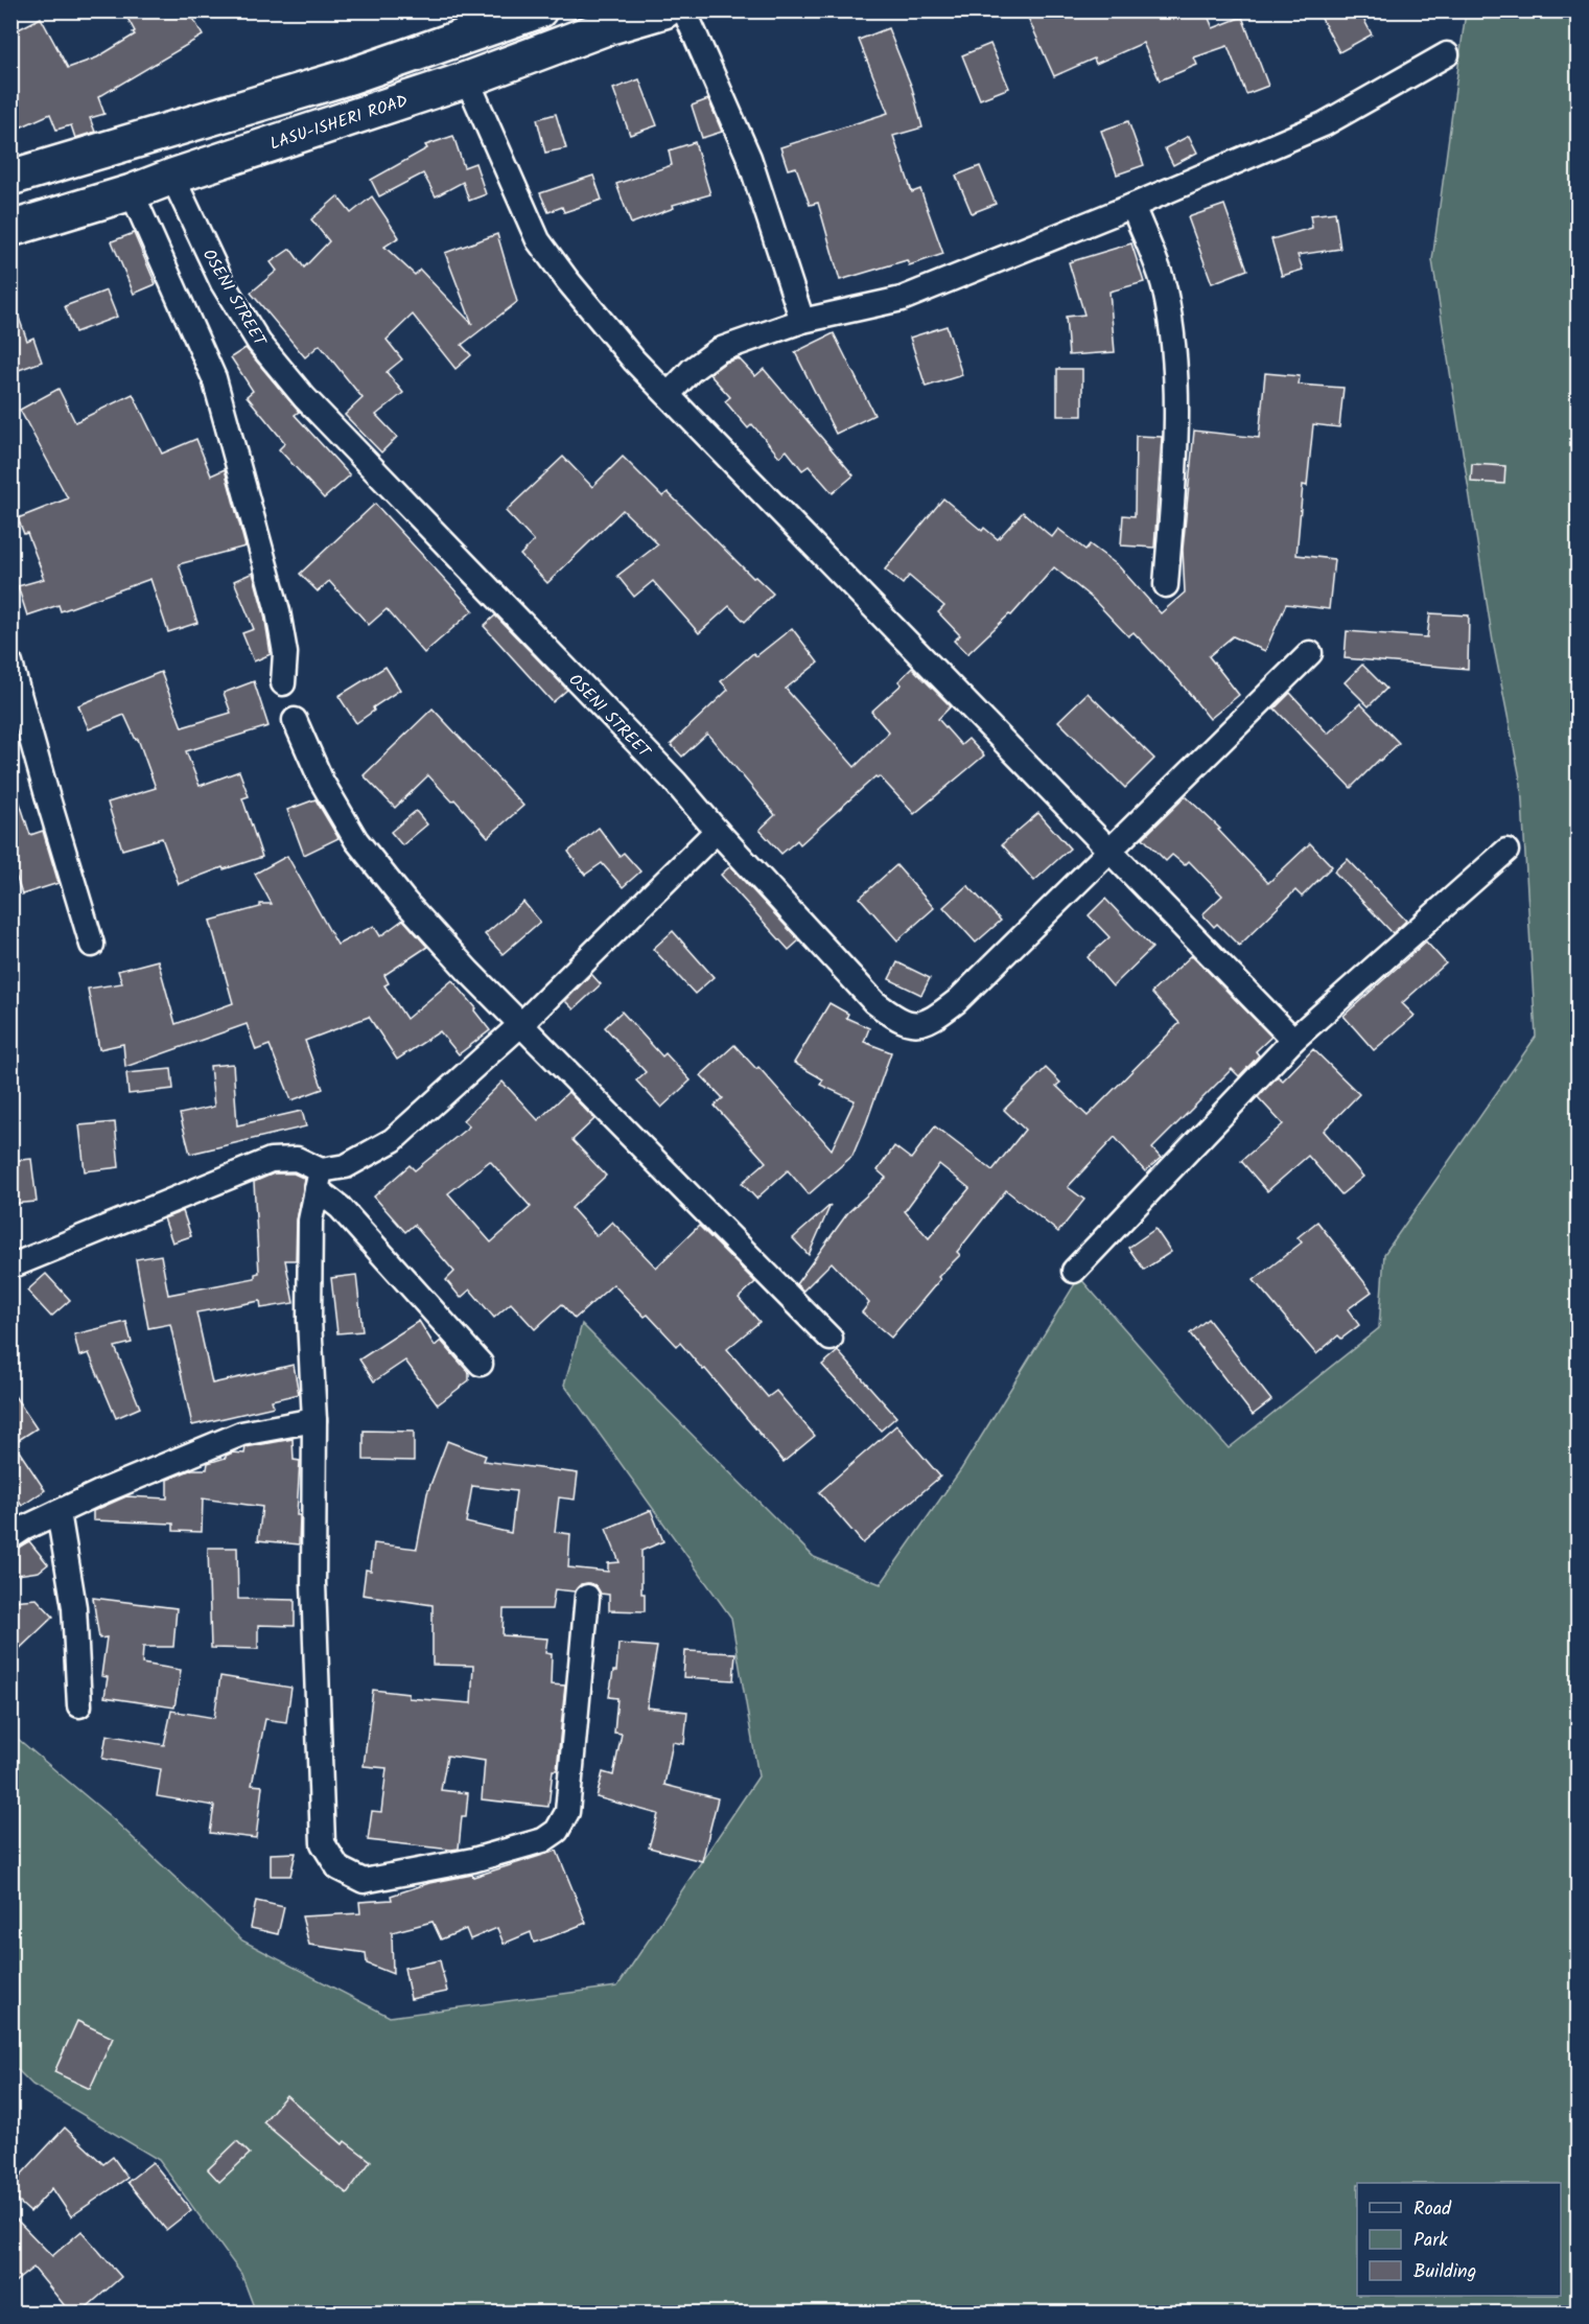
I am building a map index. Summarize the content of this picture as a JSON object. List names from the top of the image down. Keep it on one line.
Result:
{"streets":{"main road":["LASU-ISHERI ROAD"],"street":["OSENI STREET"]},"crossings":[["LASU-ISHERI ROAD","OSENI STREET"]],"legend":["Road","Park","Building"]}
